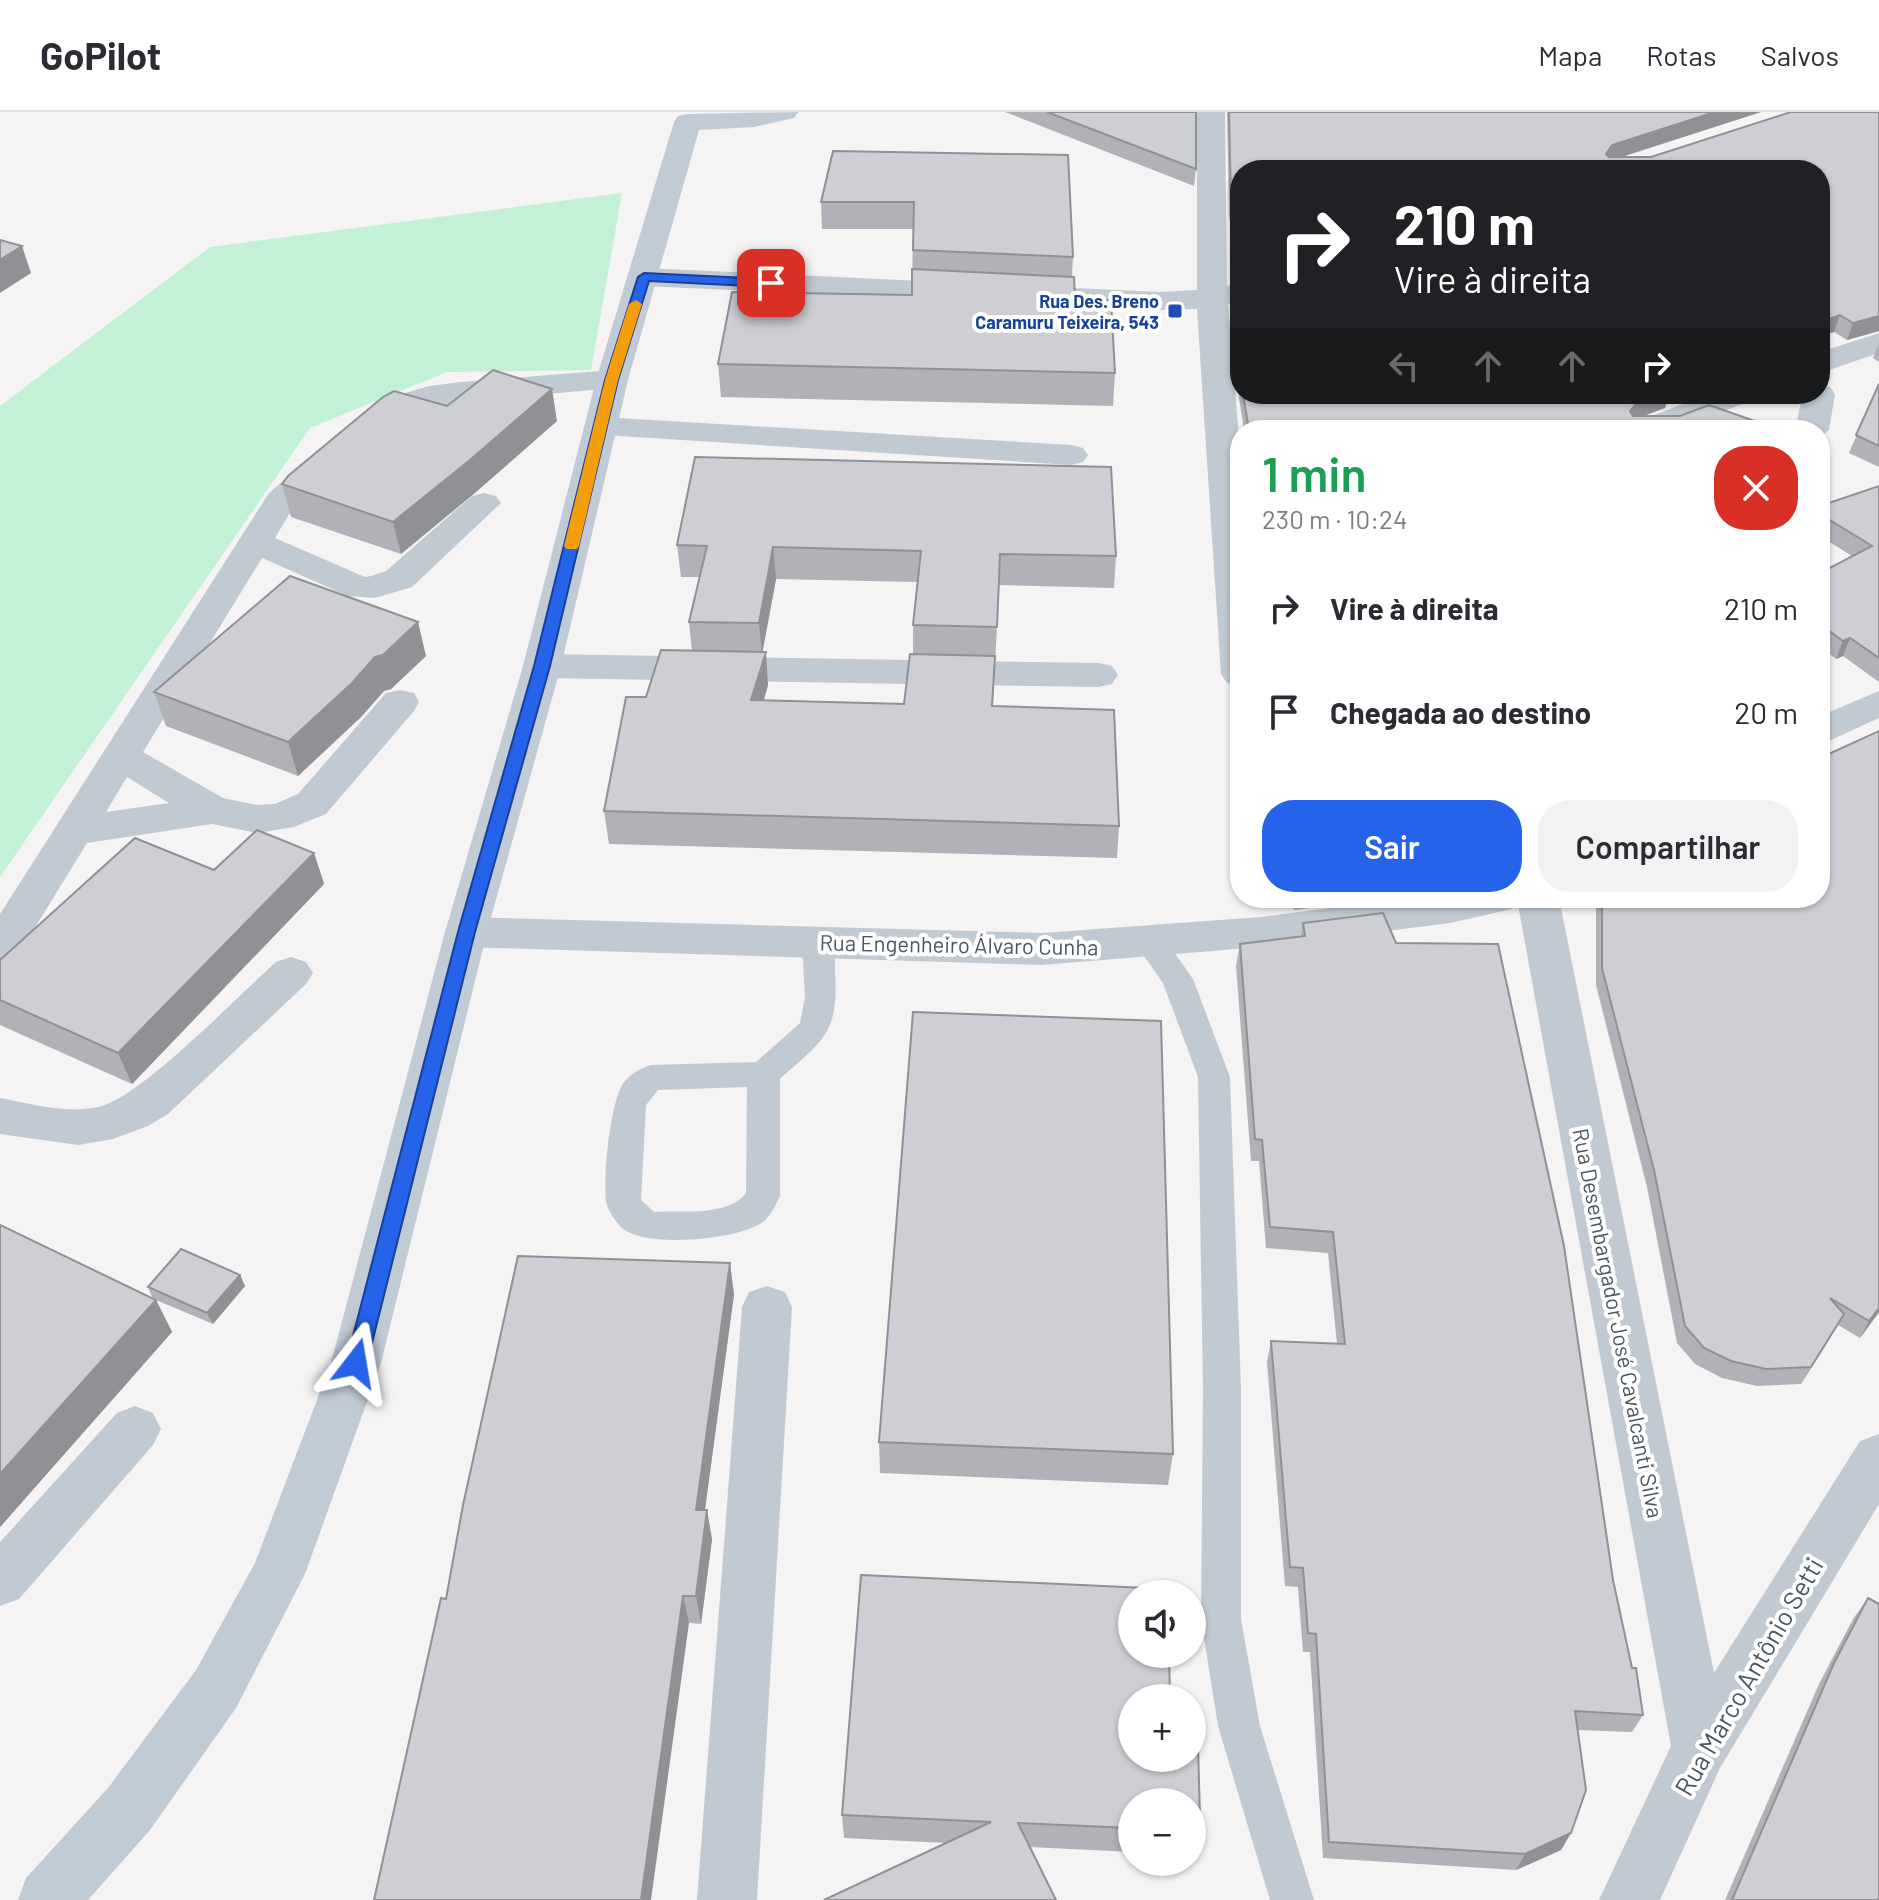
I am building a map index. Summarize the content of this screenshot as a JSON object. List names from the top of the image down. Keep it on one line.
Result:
{"streets":{"street":["Rua Engenheiro Álvaro Cunha","Rua Desembargador José Cavalcanti Silva","Rua Marco Antônio Setti"]},"crossings":[["Rua Desembargador José Cavalcanti Silva","Rua Marco Antônio Setti"]],"places":{"transit":["Rua Des. Breno Caramuru Teixeira, 543"]},"page":{"header":"GoPilot","nav":["Mapa","Rotas","Salvos"],"turn":["210 m","Vire à direita"],"heading":["1 min","230 m · 10:24"],"list":[{"name":"Vire à direita","value":"210 m"},{"name":"Chegada ao destino","value":"20 m"}],"buttons":["Sair","Compartilhar"],"map_buttons":["+","−"]}}
